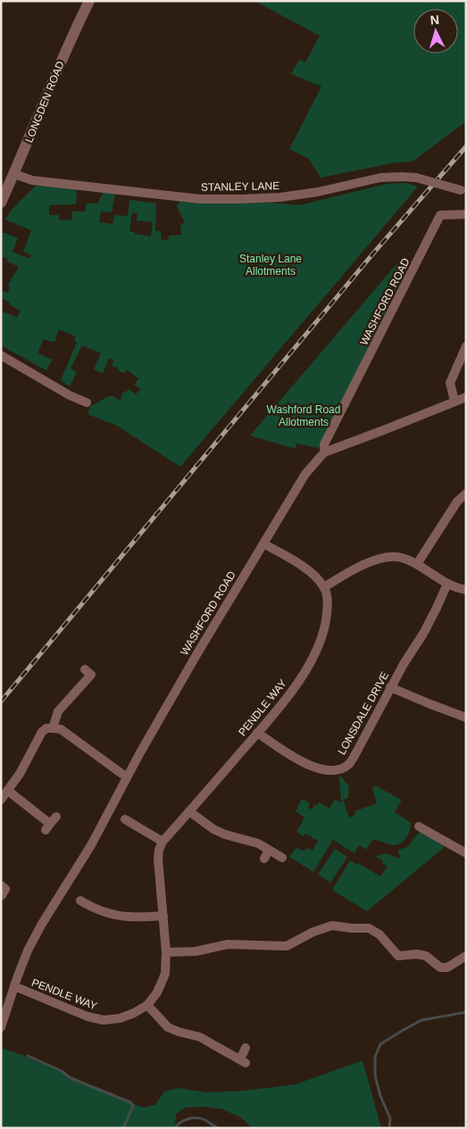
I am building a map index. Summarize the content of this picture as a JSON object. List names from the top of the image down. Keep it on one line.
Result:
{"streets":{"street":["LONGDEN ROAD","STANLEY LANE","WASHFORD ROAD","PENDLE WAY","LONSDALE DRIVE"]},"crossings":[["LONGDEN ROAD","STANLEY LANE"],["WASHFORD ROAD","PENDLE WAY"],["PENDLE WAY","LONSDALE DRIVE"]],"parks":["Stanley Lane Allotments","Washford Road Allotments"],"north":"top"}
